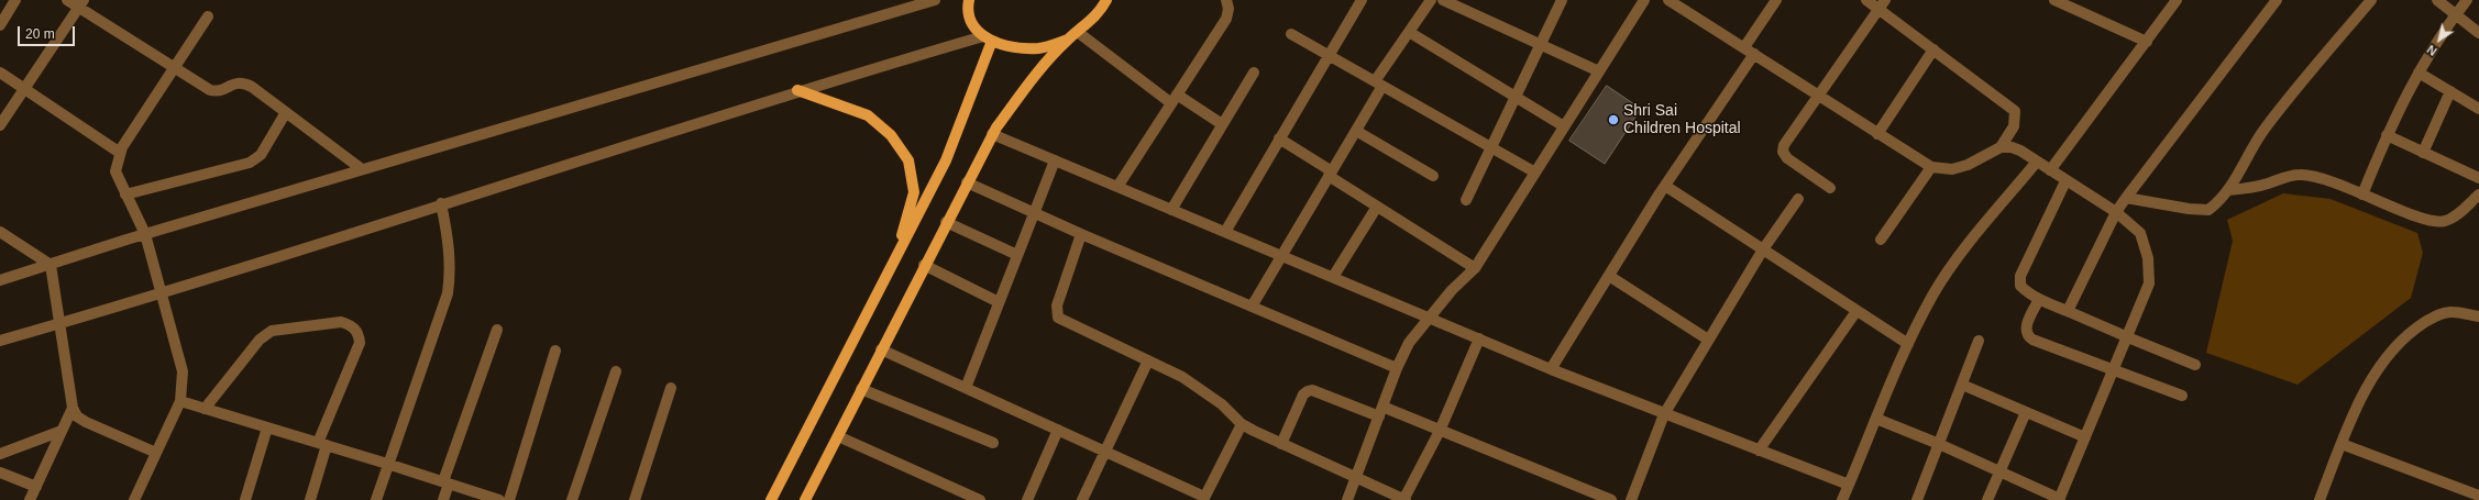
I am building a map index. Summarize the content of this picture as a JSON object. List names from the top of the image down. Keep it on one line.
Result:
{"places":["Shri Sai Children Hospital"],"scale_bar":"20 m","north":"bottom left"}
